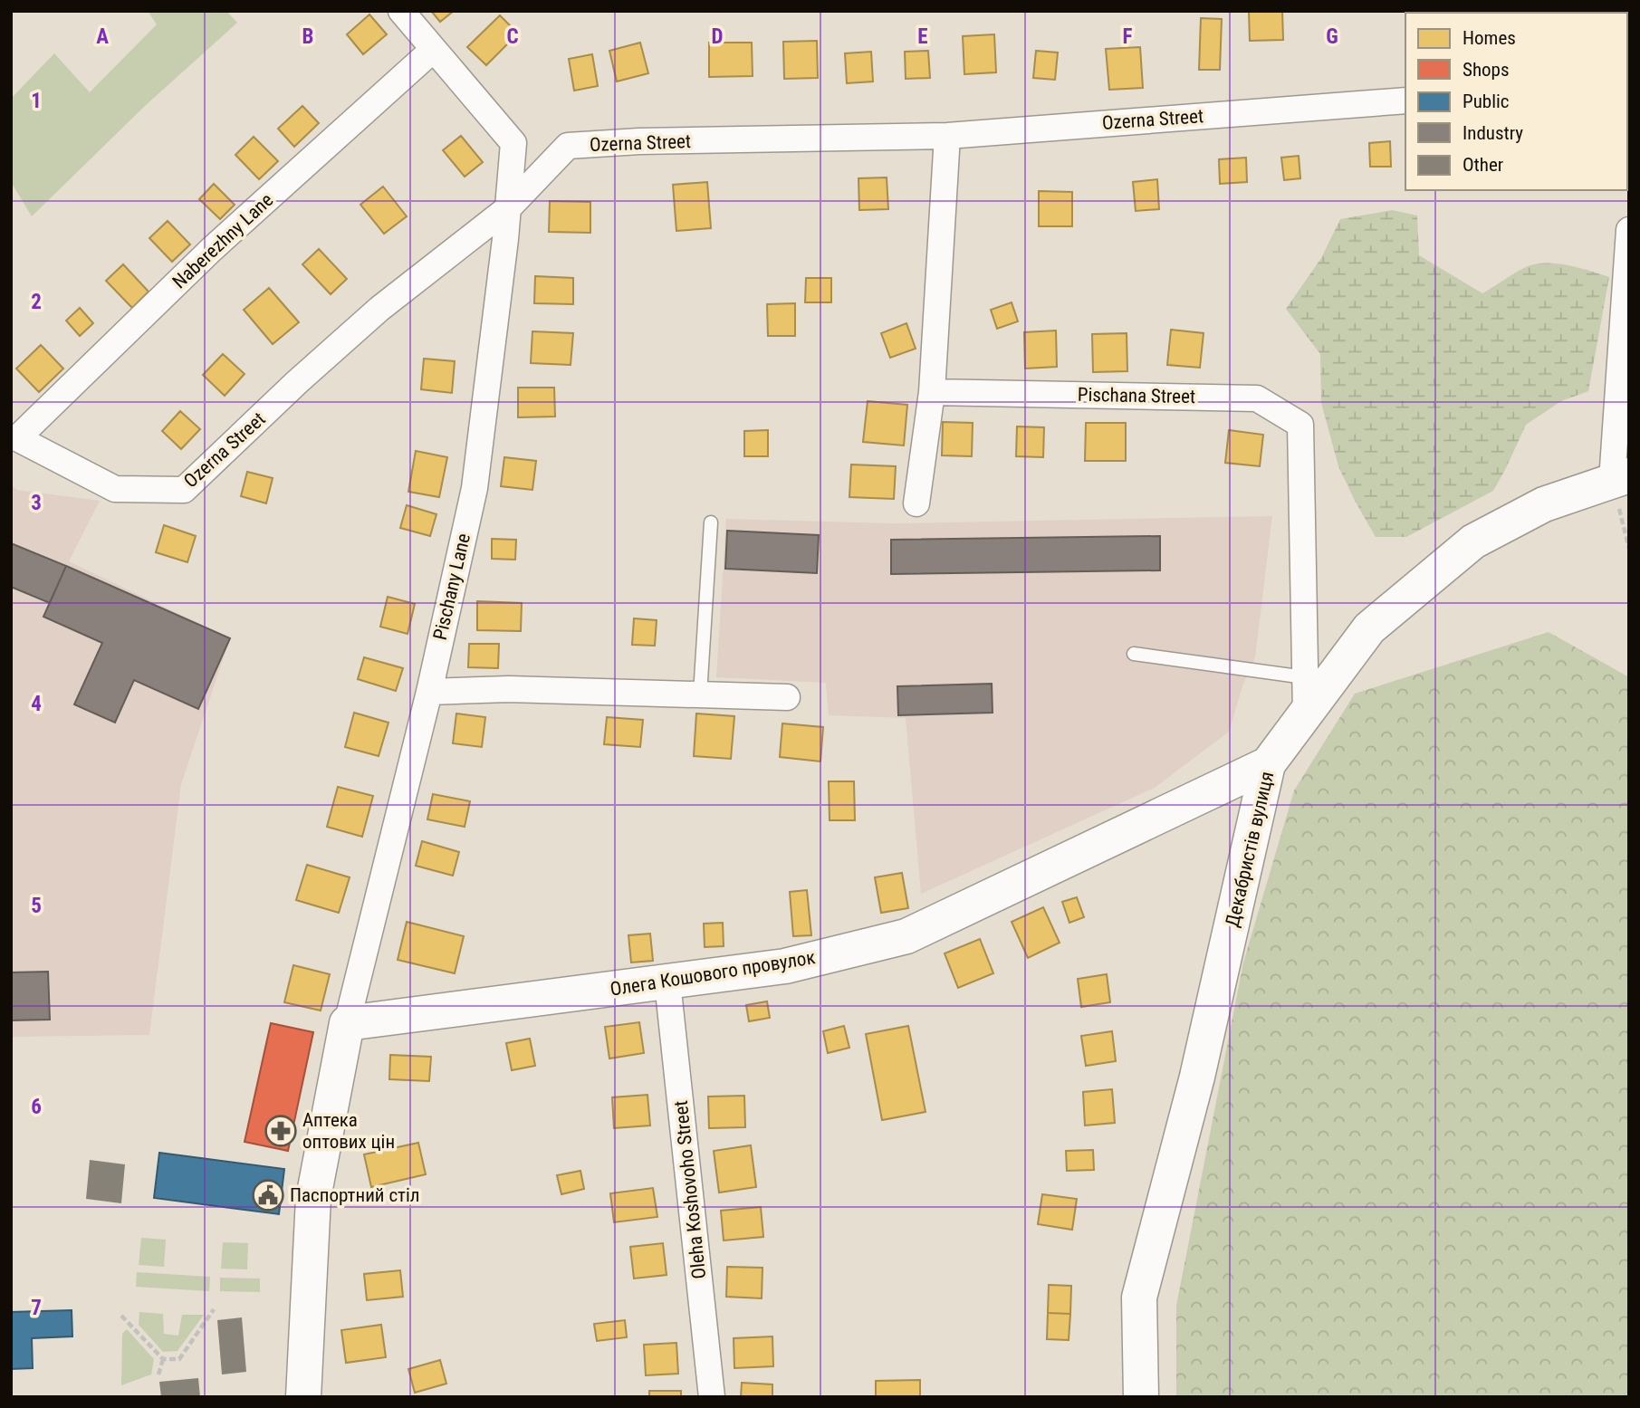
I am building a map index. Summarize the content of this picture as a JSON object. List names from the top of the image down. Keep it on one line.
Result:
{"streets":{"street":["Ozerna Street","Naberezhny Lane","Pischana Street","Pischany Lane","Декабристів вулиця","Олега Кошового провулок","Oleha Koshovoho Street"]},"crossings":[["Ozerna Street","Naberezhny Lane"],["Ozerna Street","Pischany Lane"],["Naberezhny Lane","Pischany Lane"],["Pischana Street","Декабристів вулиця"],["Pischany Lane","Олега Кошового провулок"],["Декабристів вулиця","Олега Кошового провулок"],["Олега Кошового провулок","Oleha Koshovoho Street"]],"places":{"pharmacy":["Аптека оптових цін"],"public building":["Паспортний стіл"]},"legend":["Homes","Shops","Public","Industry","Other"],"grid":{"columns":["A","B","C","D","E","F","G"],"rows":["1","2","3","4","5","6","7"]}}
